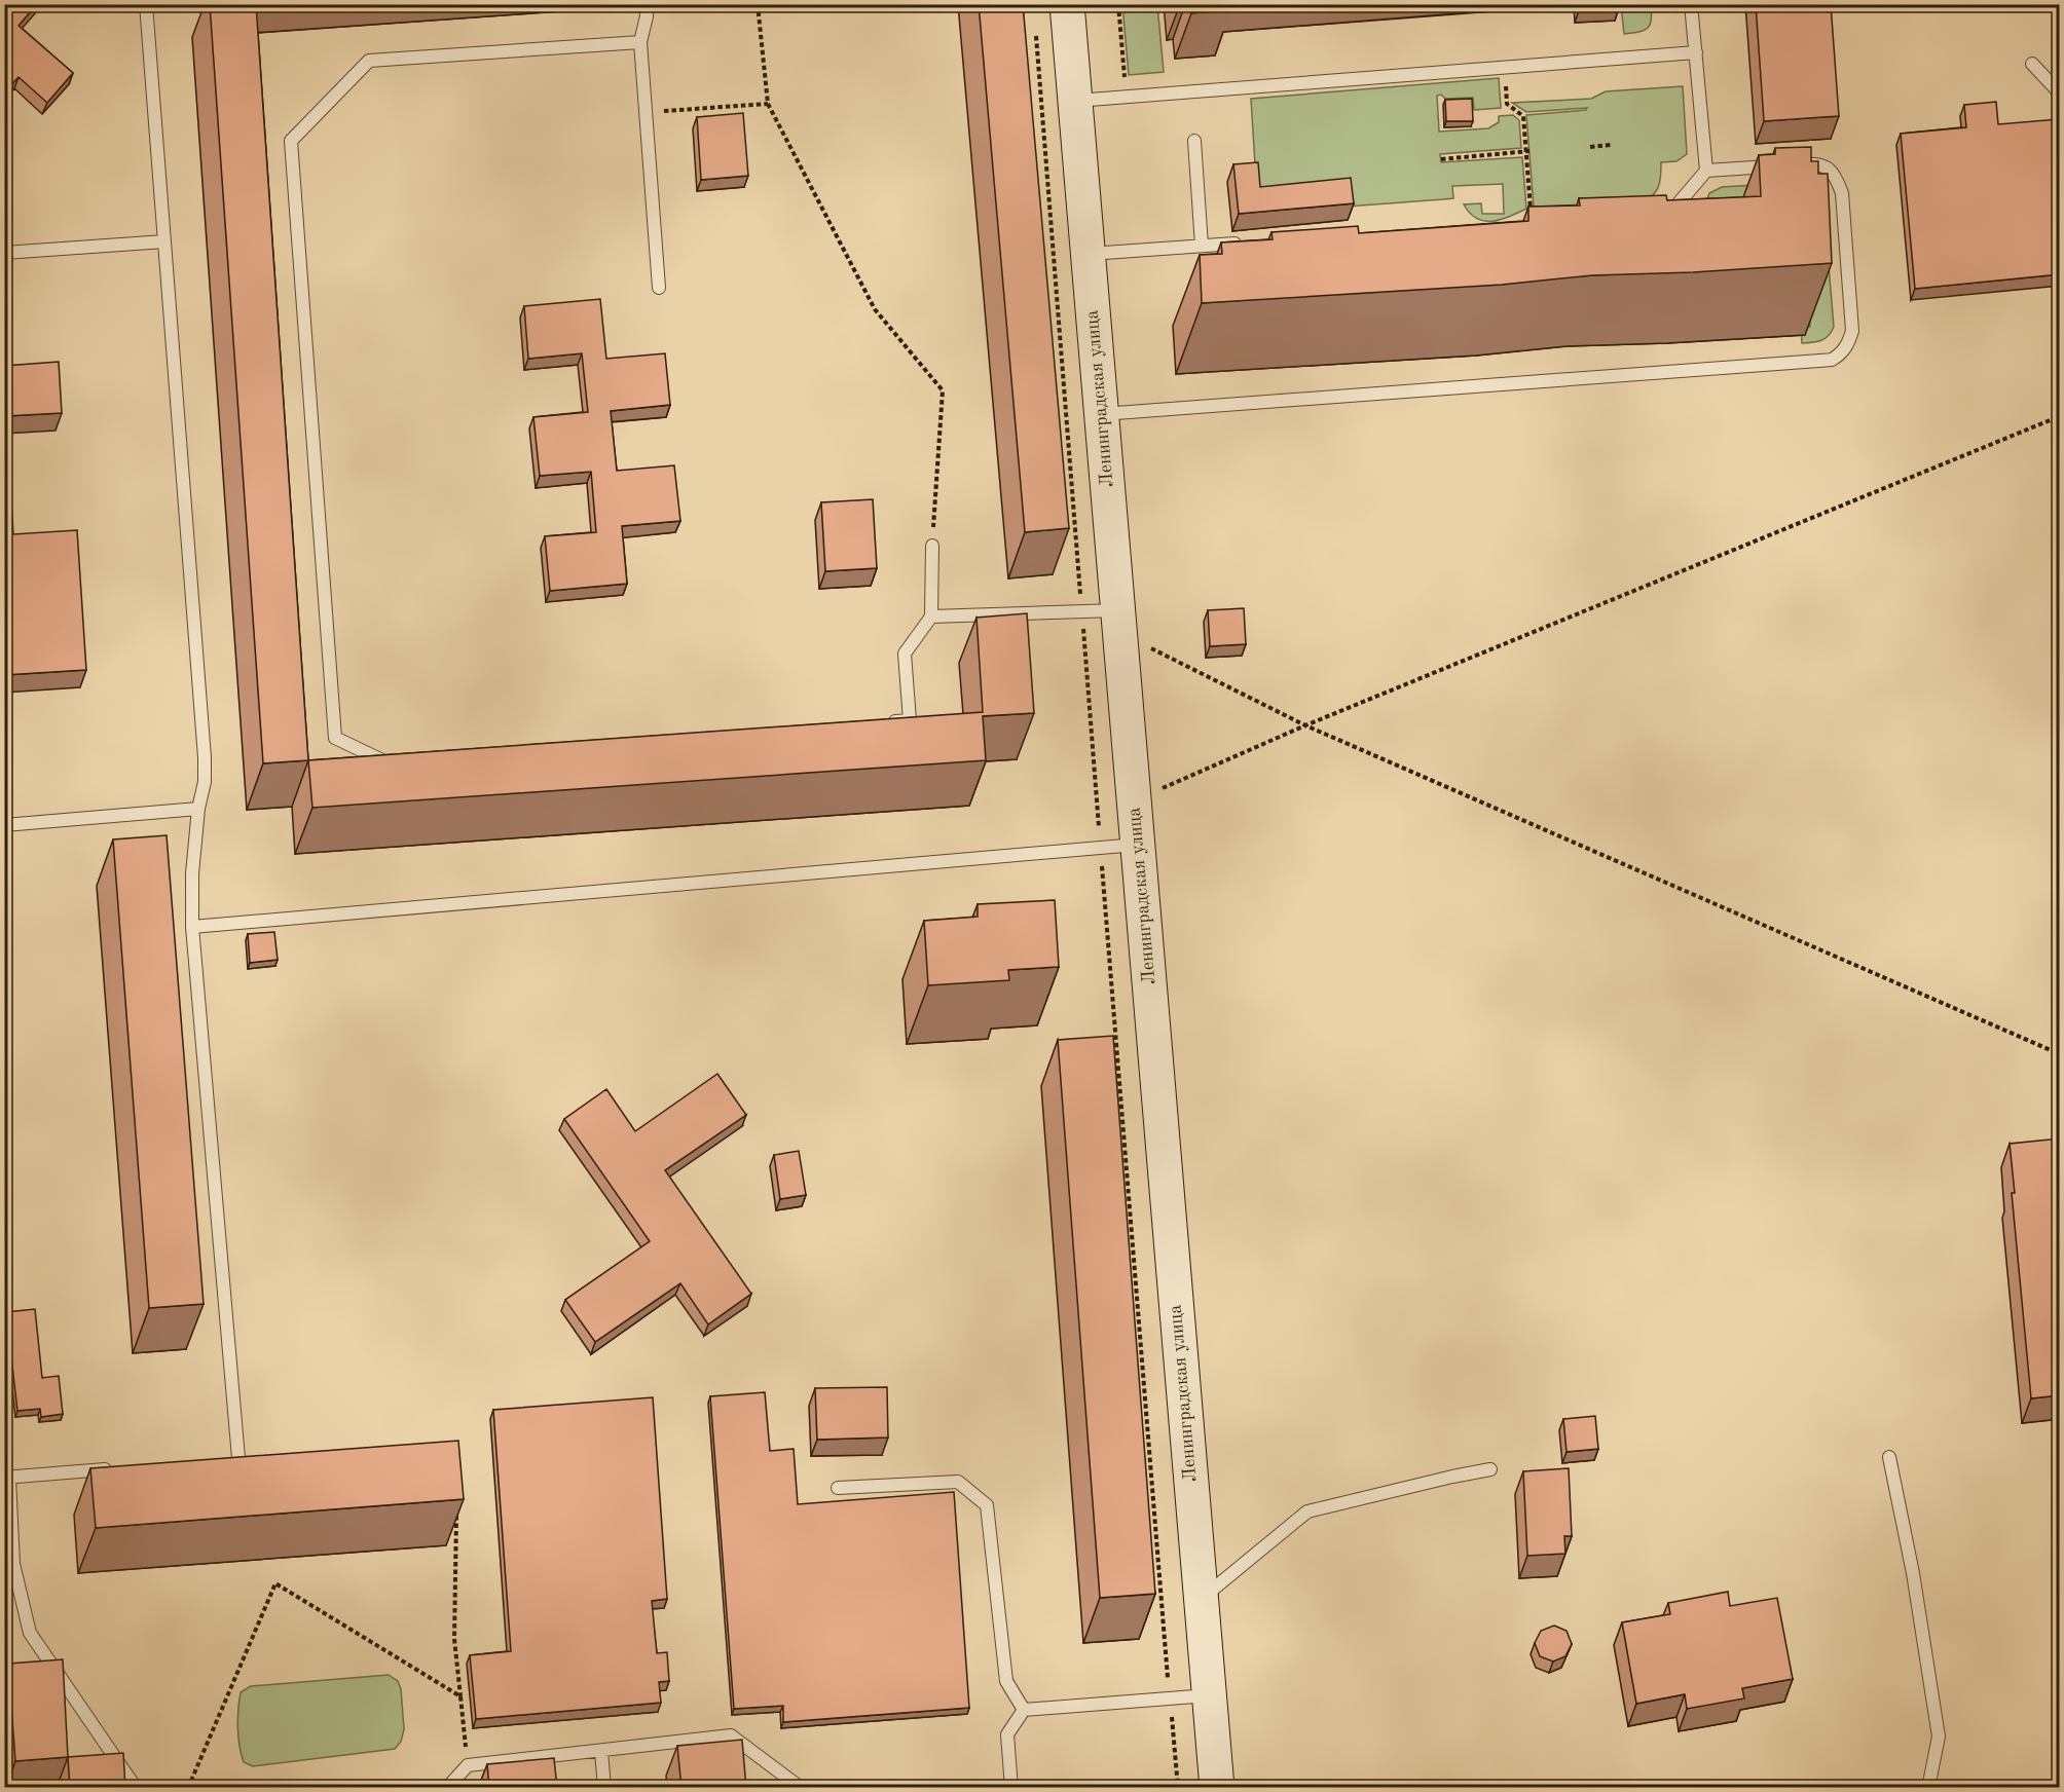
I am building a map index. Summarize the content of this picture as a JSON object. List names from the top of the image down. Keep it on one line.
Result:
{"streets":{"street":["Ленинградская улица"]}}
